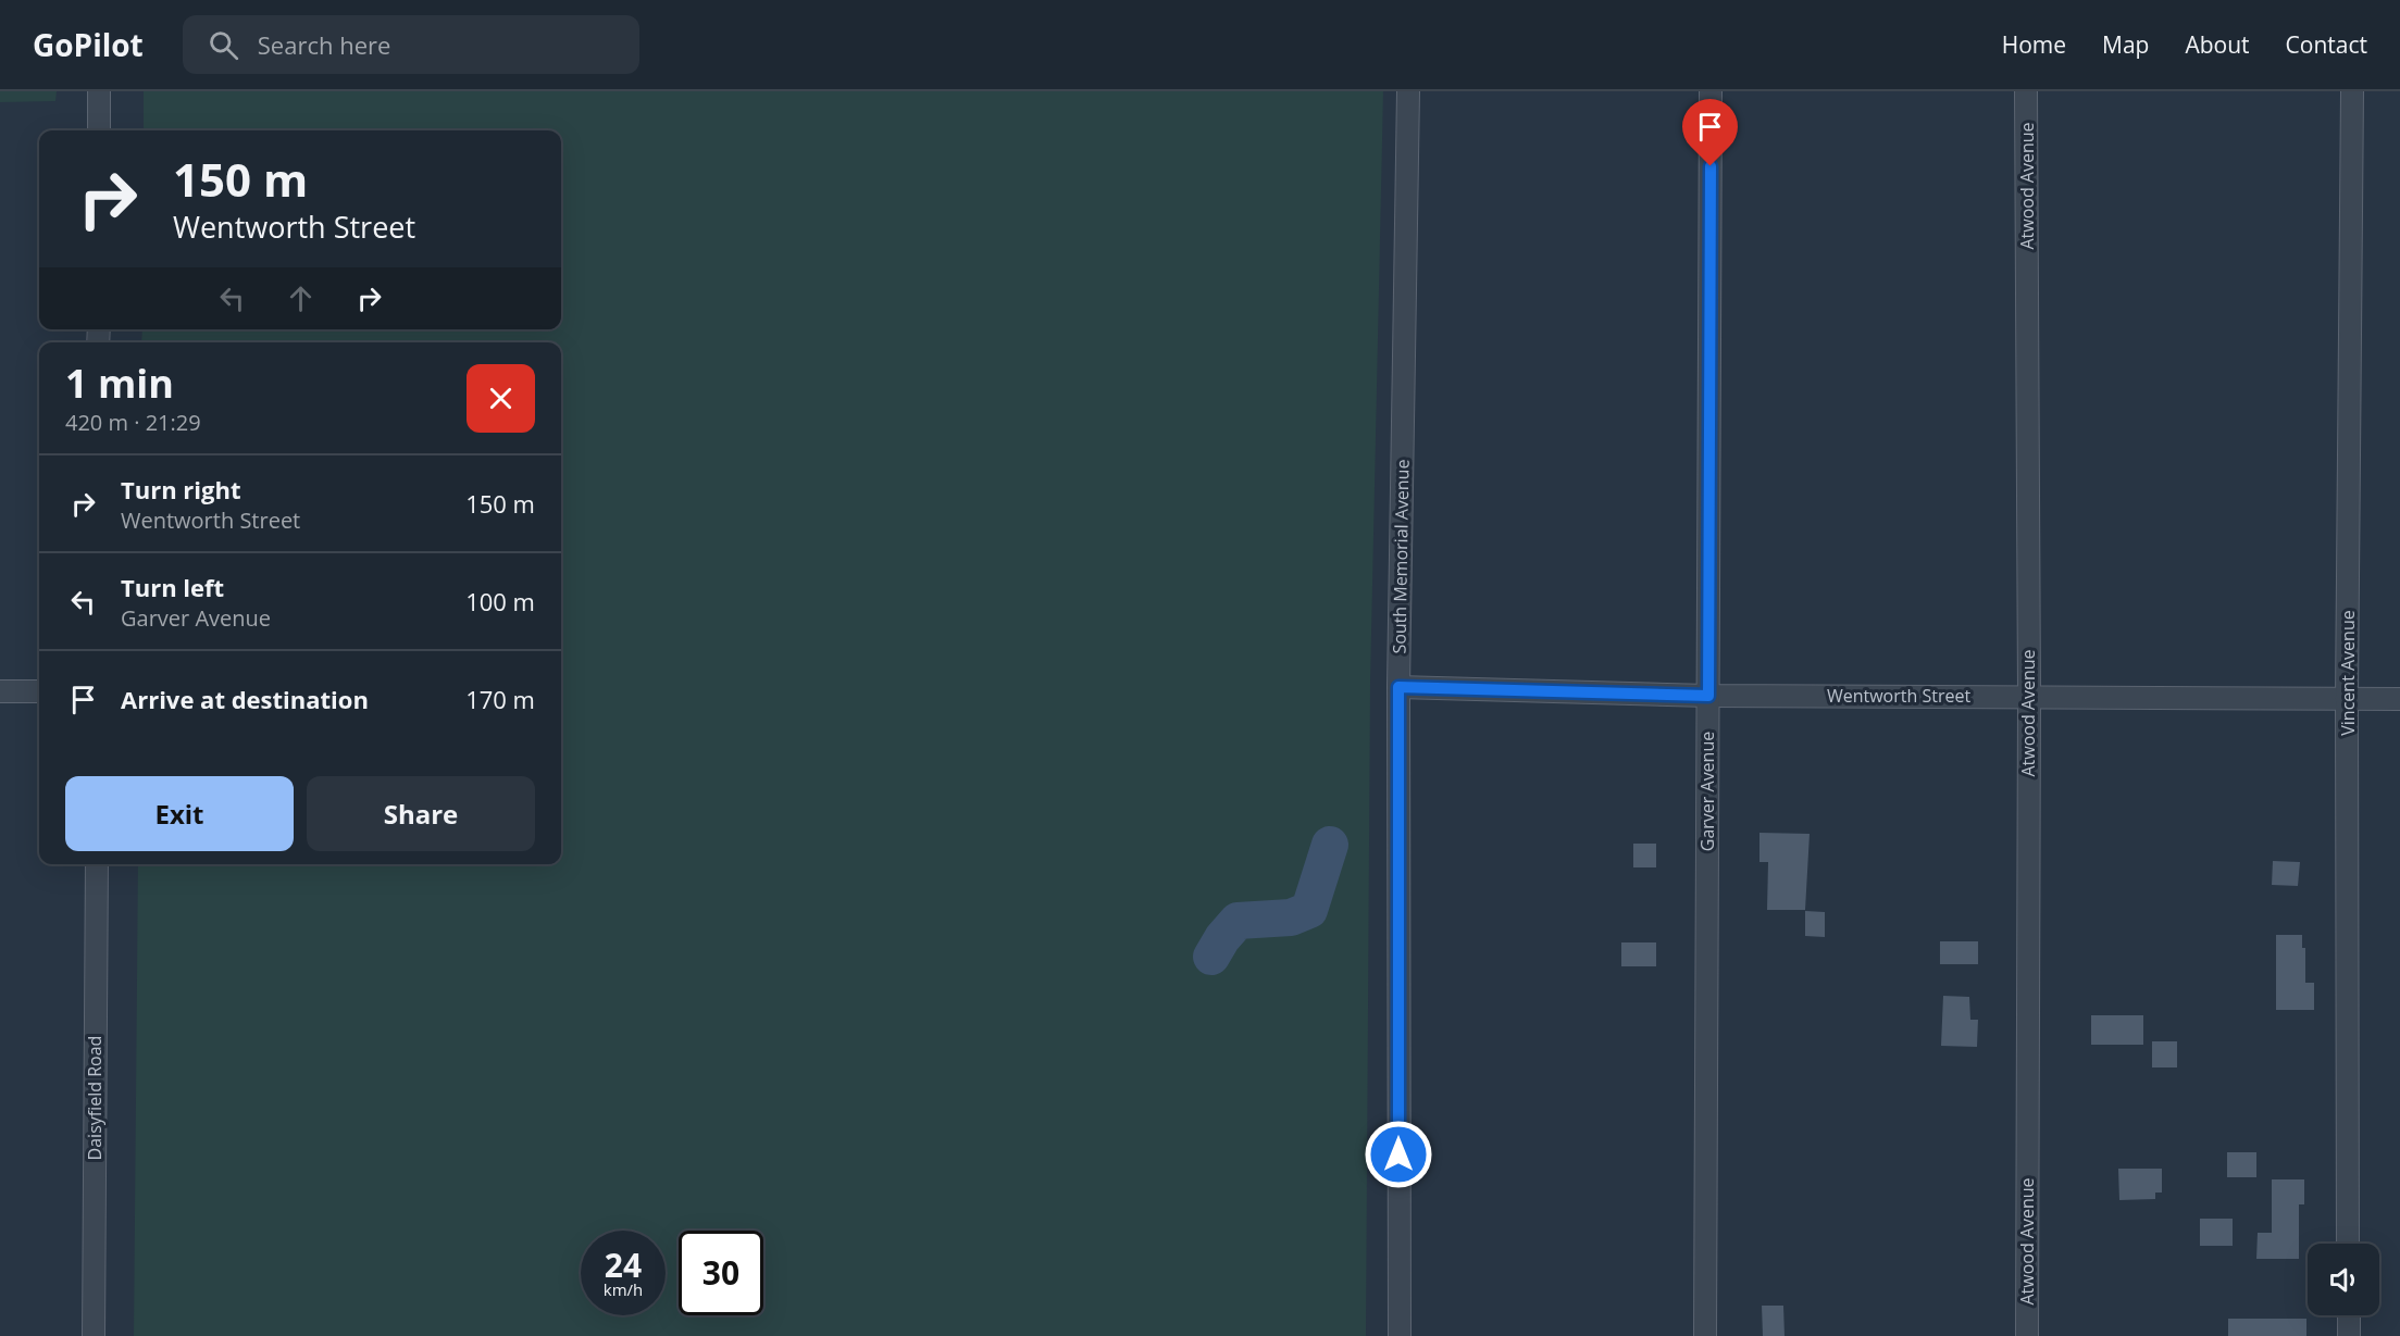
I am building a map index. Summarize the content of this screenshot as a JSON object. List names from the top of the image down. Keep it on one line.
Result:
{"streets":{"street":["Atwood Avenue","South Memorial Avenue","Vincent Avenue","Wentworth Street","Garver Avenue","Daisyfield Road"]},"crossings":[["Atwood Avenue","Wentworth Street"],["South Memorial Avenue","Wentworth Street"],["Vincent Avenue","Wentworth Street"],["Wentworth Street","Garver Avenue"]],"page":{"header":"GoPilot","search":"Search here","nav":["Home","Map","About","Contact"],"turn":["150 m","Wentworth Street"],"heading":["1 min","420 m · 21:29"],"list":[{"name":"Turn right","note":"Wentworth Street","value":"150 m"},{"name":"Turn left","note":"Garver Avenue","value":"100 m"},{"name":"Arrive at destination","value":"170 m"}],"buttons":["Exit","Share"],"speed":"24 km/h","limit":"30"}}
